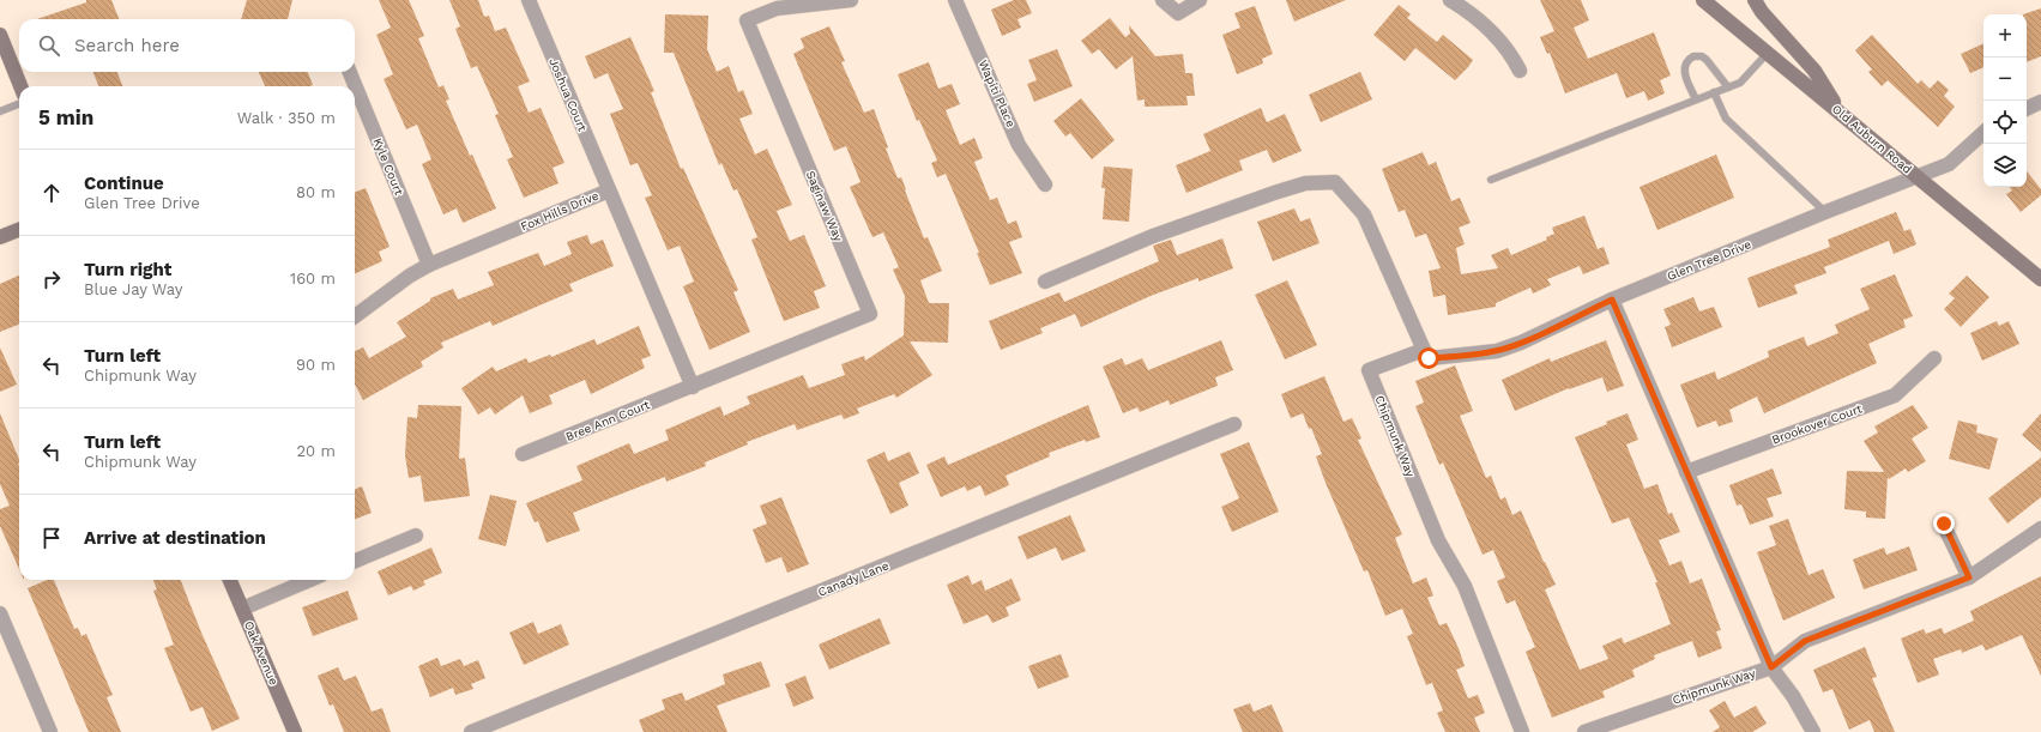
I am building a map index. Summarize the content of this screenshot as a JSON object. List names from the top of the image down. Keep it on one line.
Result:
{"streets":{"main road":["Old Auburn Road","Oak Avenue"],"street":["Wapiti Place","Joshua Court","Kyle Court","Saginaw Way","Fox Hills Drive","Glen Tree Drive","Bree Ann Court","Brookover Court","Chipmunk Way","Canady Lane"]},"crossings":[["Joshua Court","Fox Hills Drive"],["Old Auburn Road","Glen Tree Drive"],["Kyle Court","Fox Hills Drive"],["Saginaw Way","Fox Hills Drive"],["Saginaw Way","Bree Ann Court"],["Fox Hills Drive","Bree Ann Court"],["Glen Tree Drive","Chipmunk Way"]],"page":{"map_buttons":["+","−"],"search":"Search here","heading":["5 min","Walk · 350 m"],"list":[["Continue","Glen Tree Drive","80 m"],["Turn right","Blue Jay Way","160 m"],["Turn left","Chipmunk Way","90 m"],["Turn left","Chipmunk Way","20 m"],"Arrive at destination"]}}
